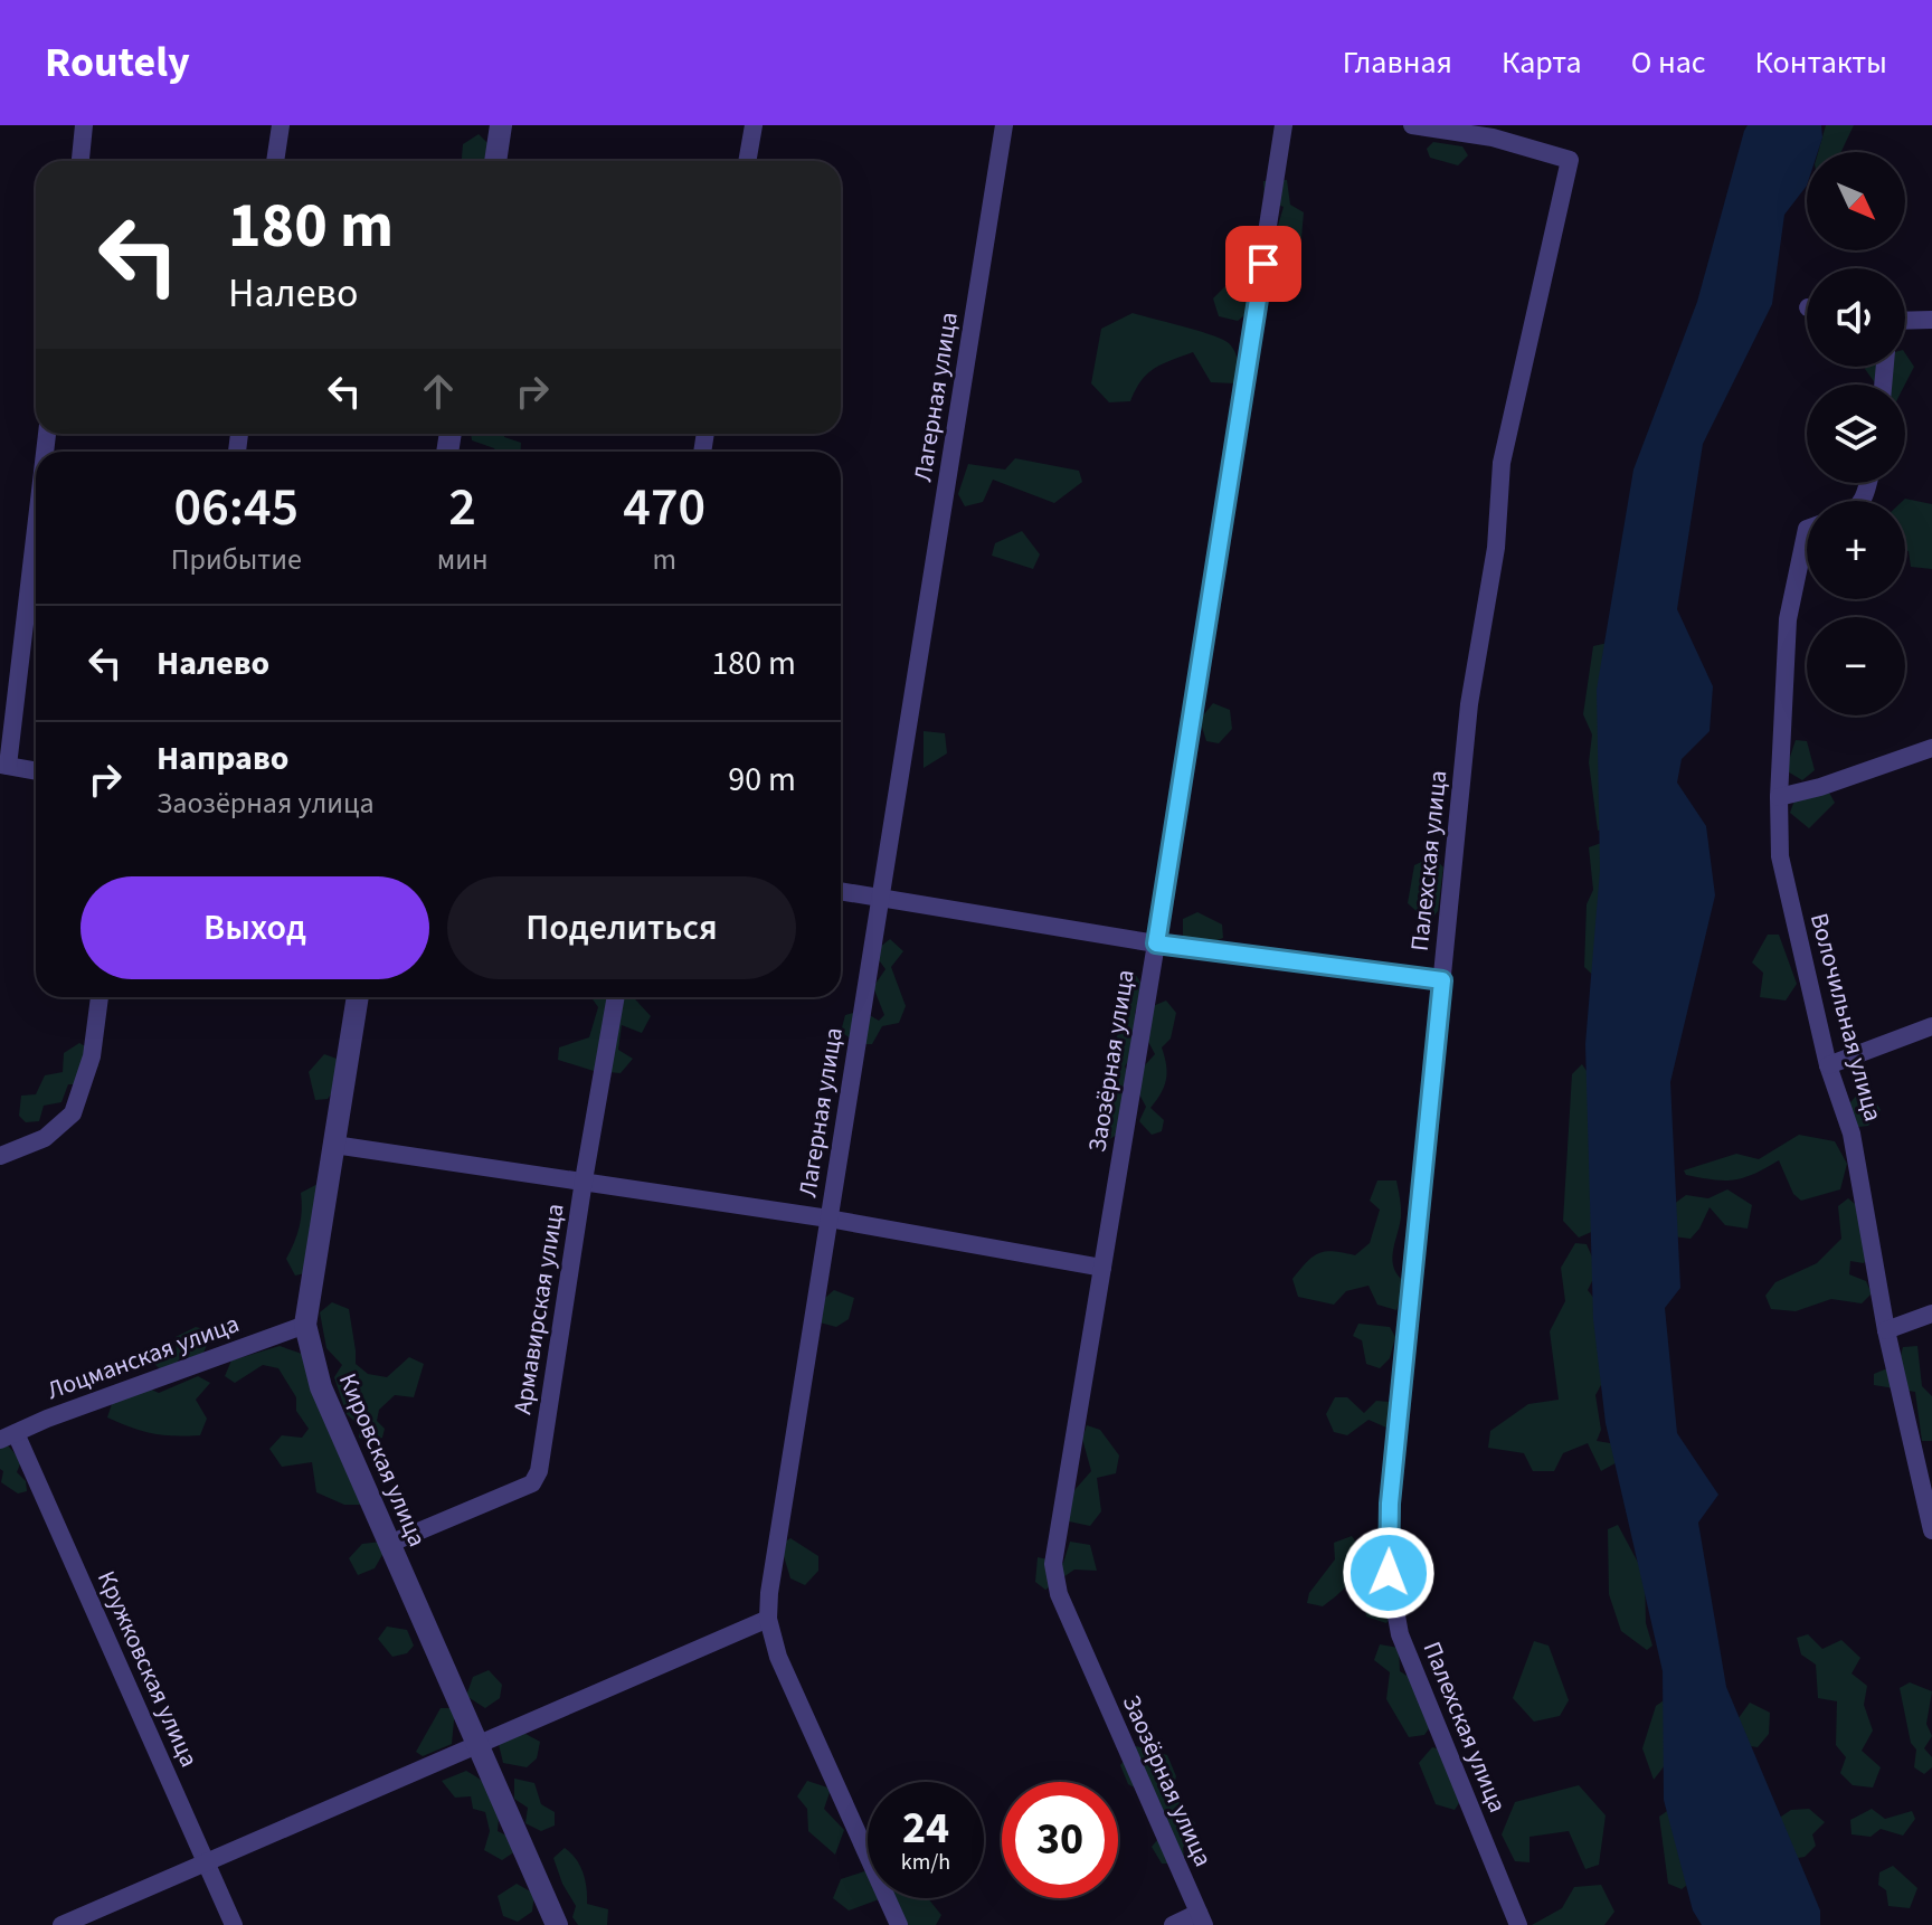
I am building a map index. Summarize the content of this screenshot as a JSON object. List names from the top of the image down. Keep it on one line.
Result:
{"streets":{"street":["Лагерная улица","Палехская улица","Волочильная улица","Заозёрная улица","Армавирская улица","Лоцманская улица","Кировская улица","Кружковская улица"]},"crossings":[["Армавирская улица","Кировская улица"],["Лоцманская улица","Кировская улица"],["Лоцманская улица","Кружковская улица"]],"north":"bottom right","page":{"header":"Routely","nav":["Главная","Карта","О нас","Контакты"],"map_buttons":["+","−"],"turn":["180 m","Налево"],"eta":["06:45","Прибытие","2","мин","470","m"],"list":[{"name":"Налево","value":"180 m"},{"name":"Направо","note":"Заозёрная улица","value":"90 m"}],"buttons":["Выход","Поделиться"],"speed":"24 km/h","limit":"30"}}
